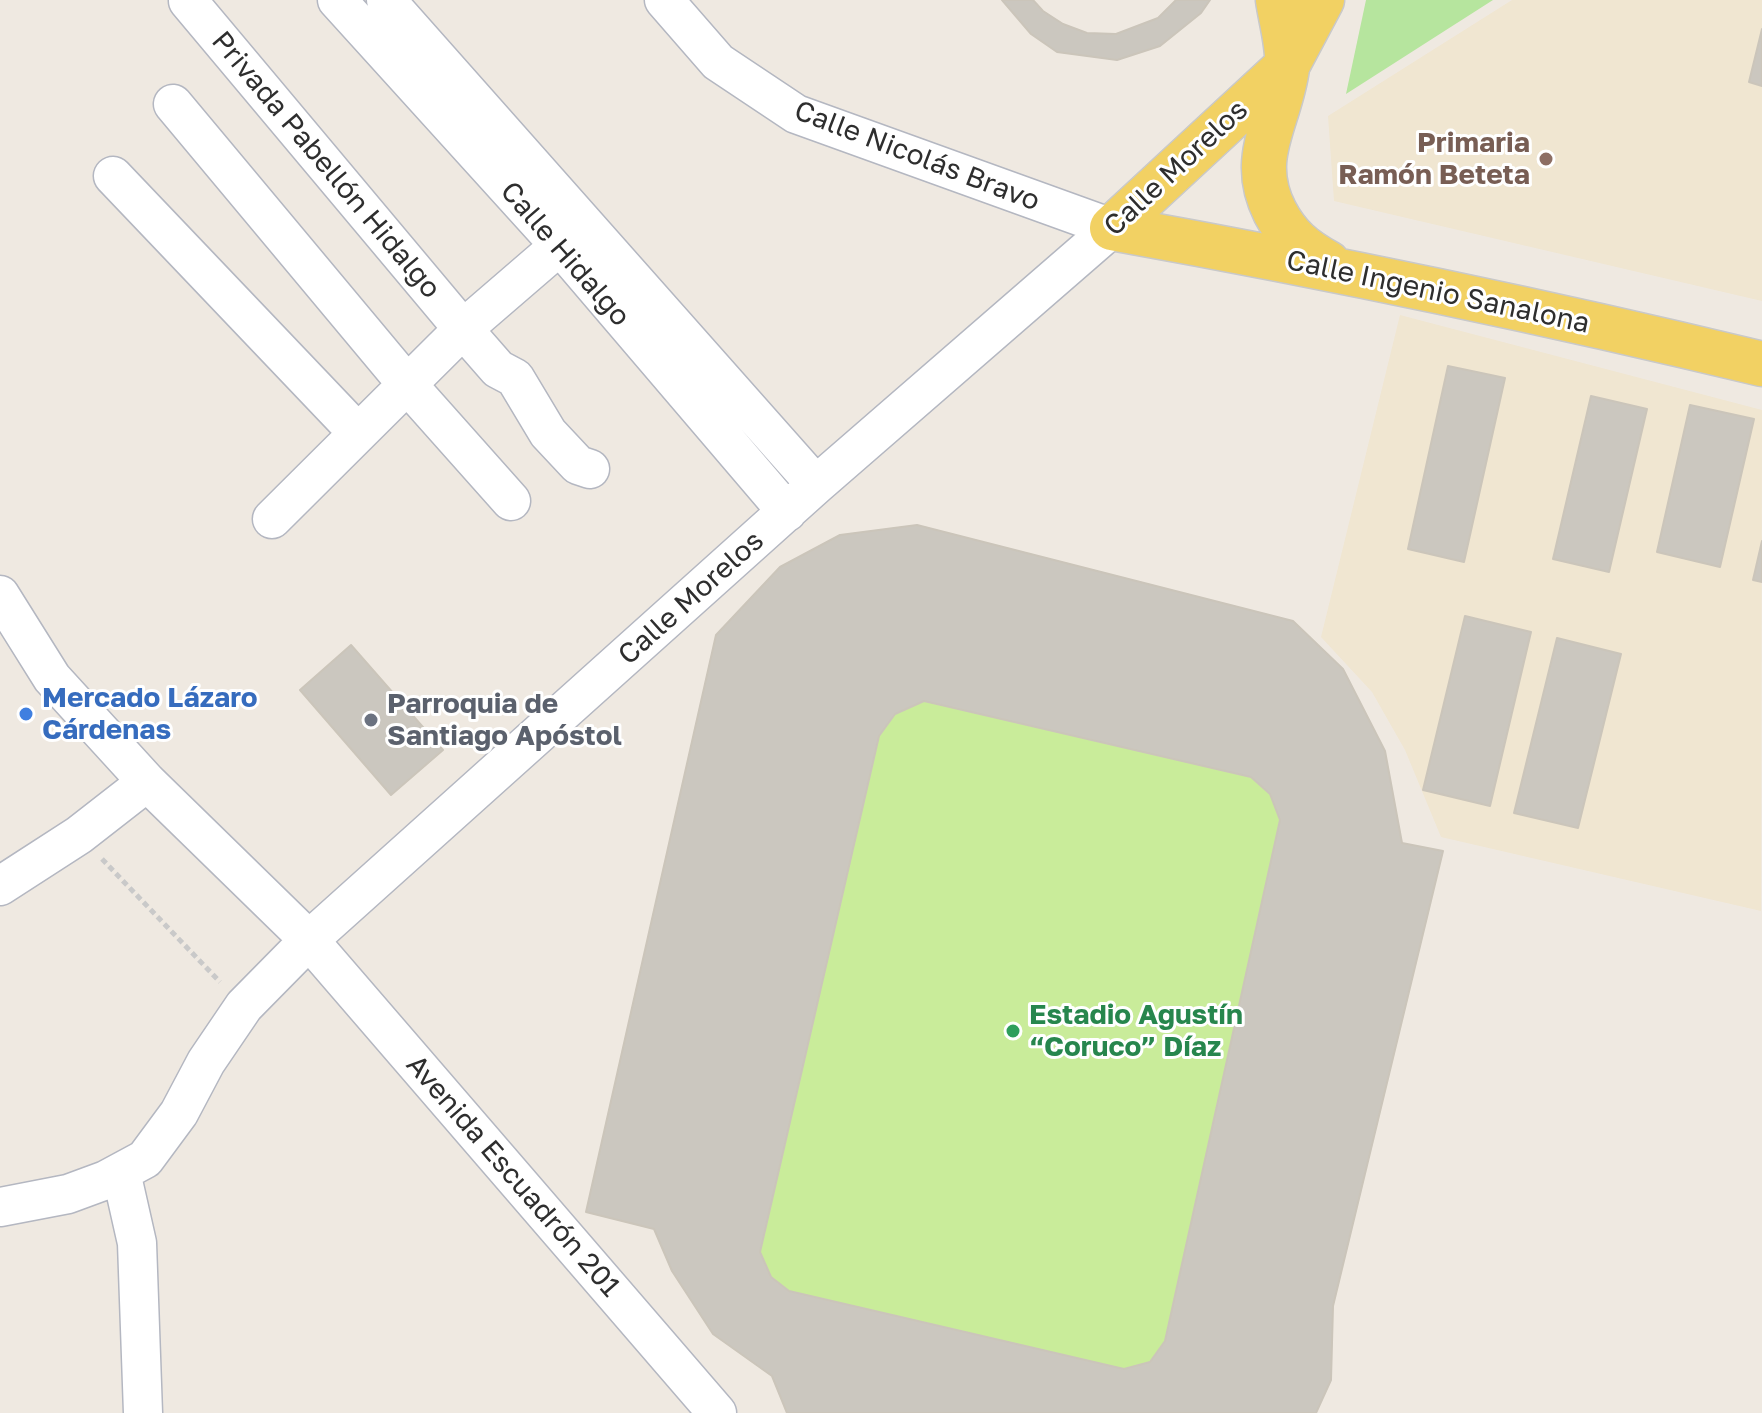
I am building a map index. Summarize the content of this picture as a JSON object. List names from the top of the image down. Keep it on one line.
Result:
{"streets":{"main road":["Calle Morelos","Calle Ingenio Sanalona"],"street":["Calle Nicolás Bravo","Privada Pabellón Hidalgo","Calle Hidalgo","Avenida Escuadrón 201"]},"crossings":[["Calle Nicolás Bravo","Calle Morelos"],["Calle Nicolás Bravo","Calle Ingenio Sanalona"],["Calle Morelos","Calle Hidalgo"],["Calle Morelos","Calle Ingenio Sanalona"],["Calle Morelos","Avenida Escuadrón 201"]],"places":["Primaria Ramón Beteta","Mercado Lázaro Cárdenas","Parroquia de Santiago Apóstol","Estadio Agustín “Coruco” Díaz"]}
